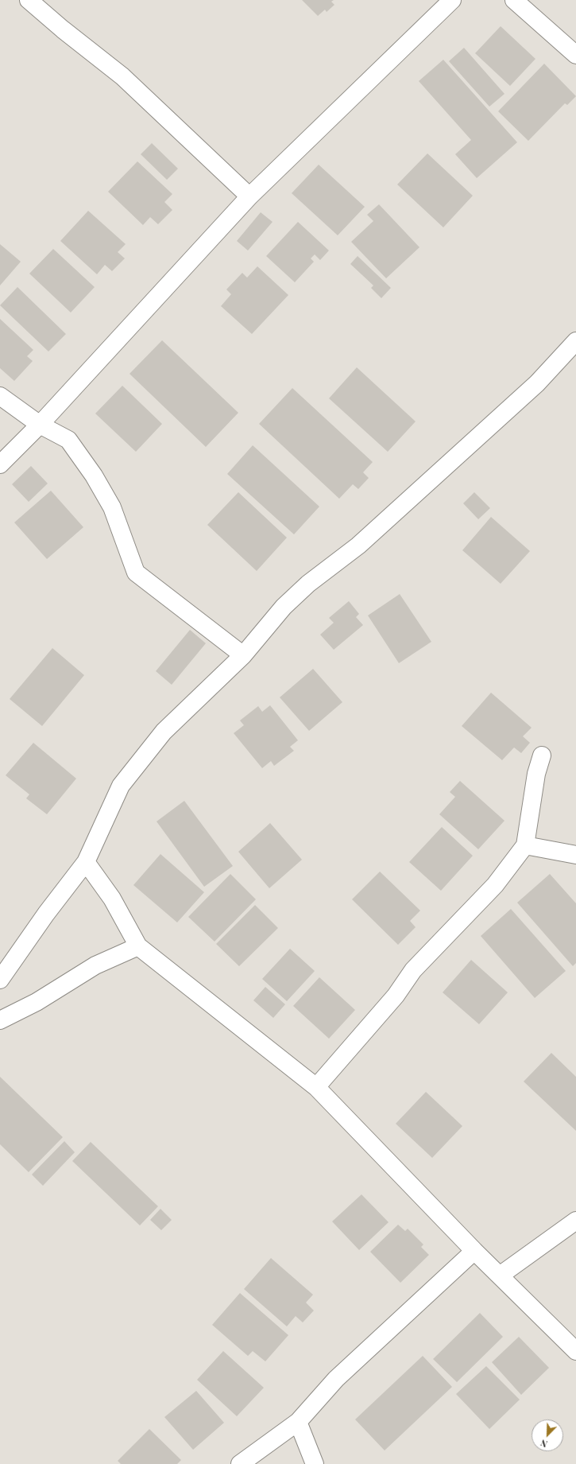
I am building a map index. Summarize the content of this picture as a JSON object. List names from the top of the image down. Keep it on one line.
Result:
{"north":"bottom left"}
